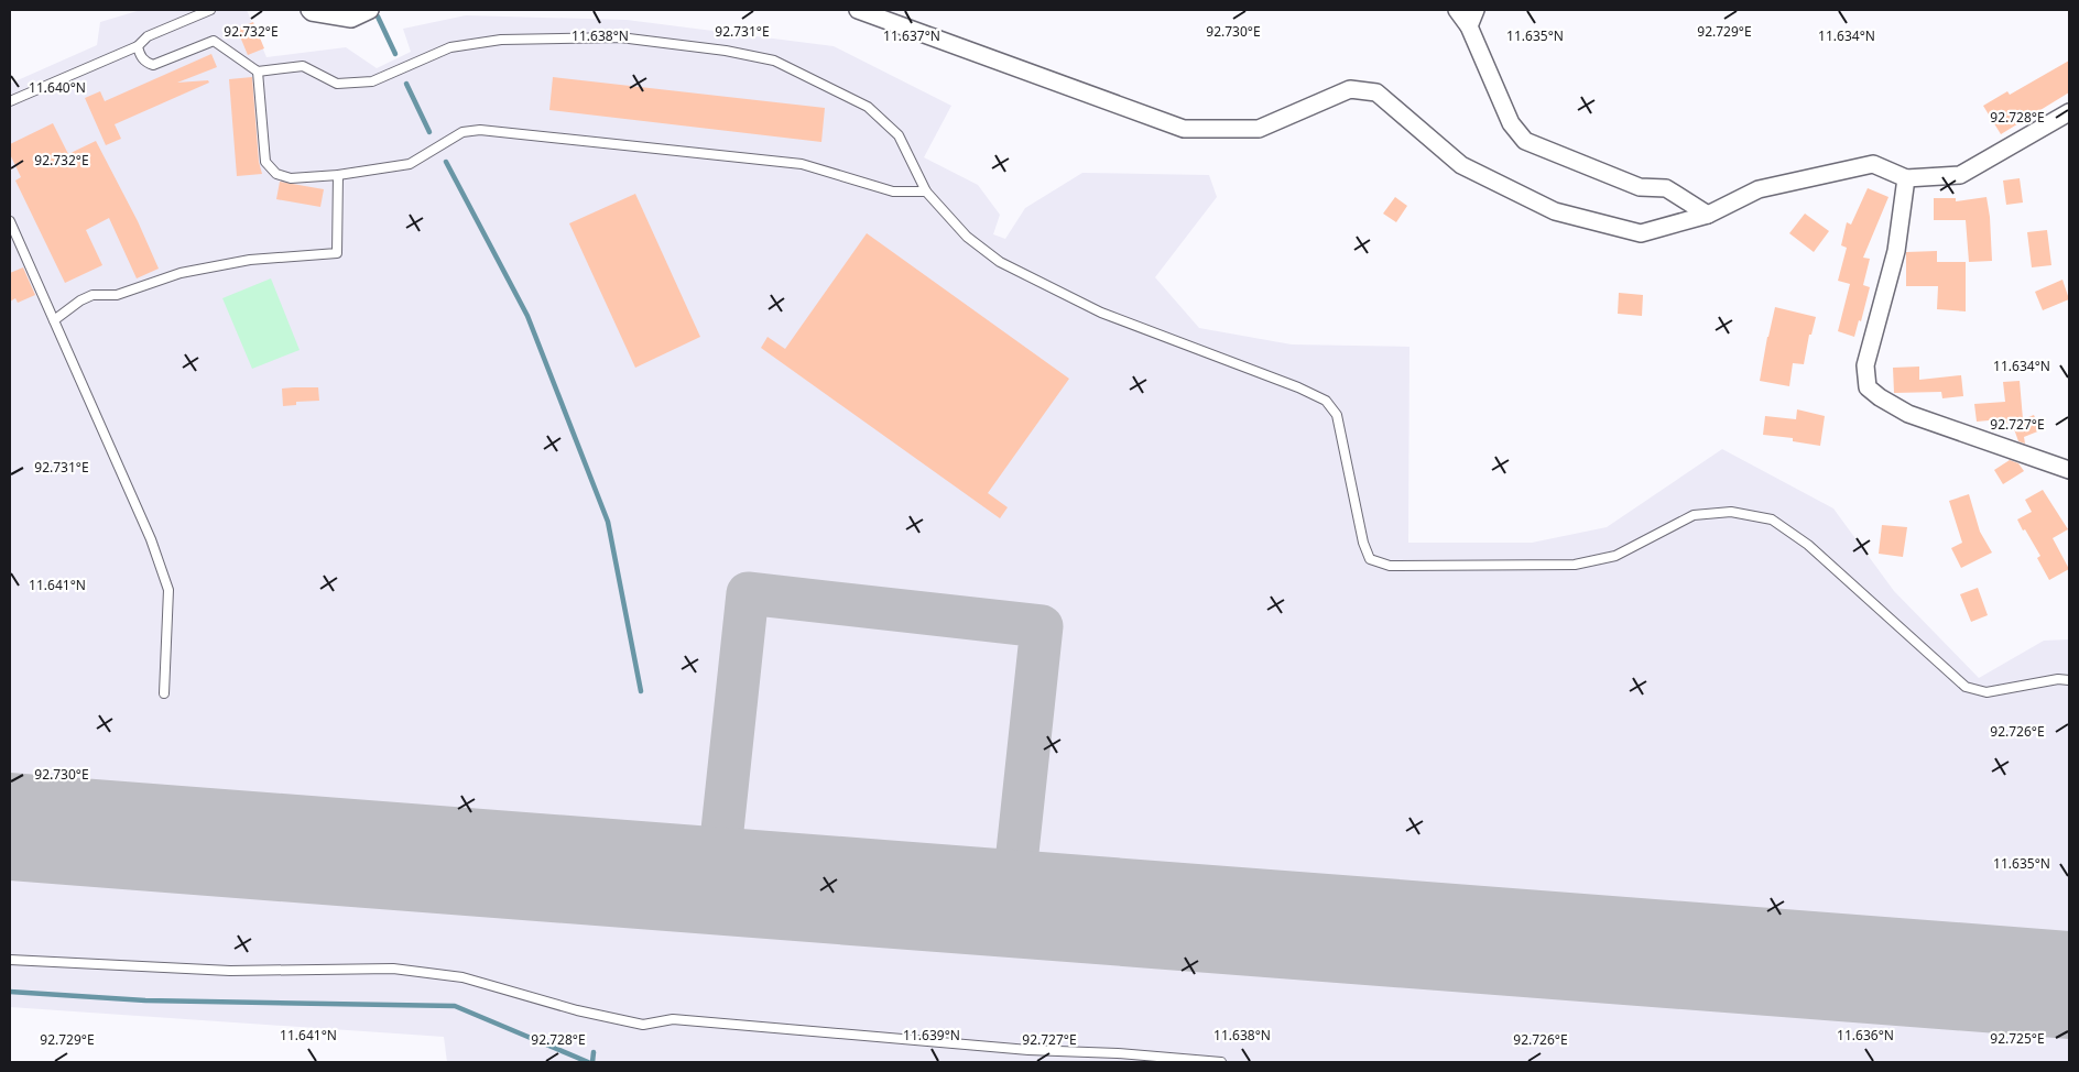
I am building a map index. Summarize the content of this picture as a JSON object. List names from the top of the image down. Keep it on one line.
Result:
{"coordinates":["92.730°E","92.732°E","92.731°E","92.729°E","11.637°N","11.638°N","11.635°N","11.634°N","11.640°N","92.728°E","92.727°E","11.641°N","92.726°E","11.639°N","11.636°N","92.725°E"]}
